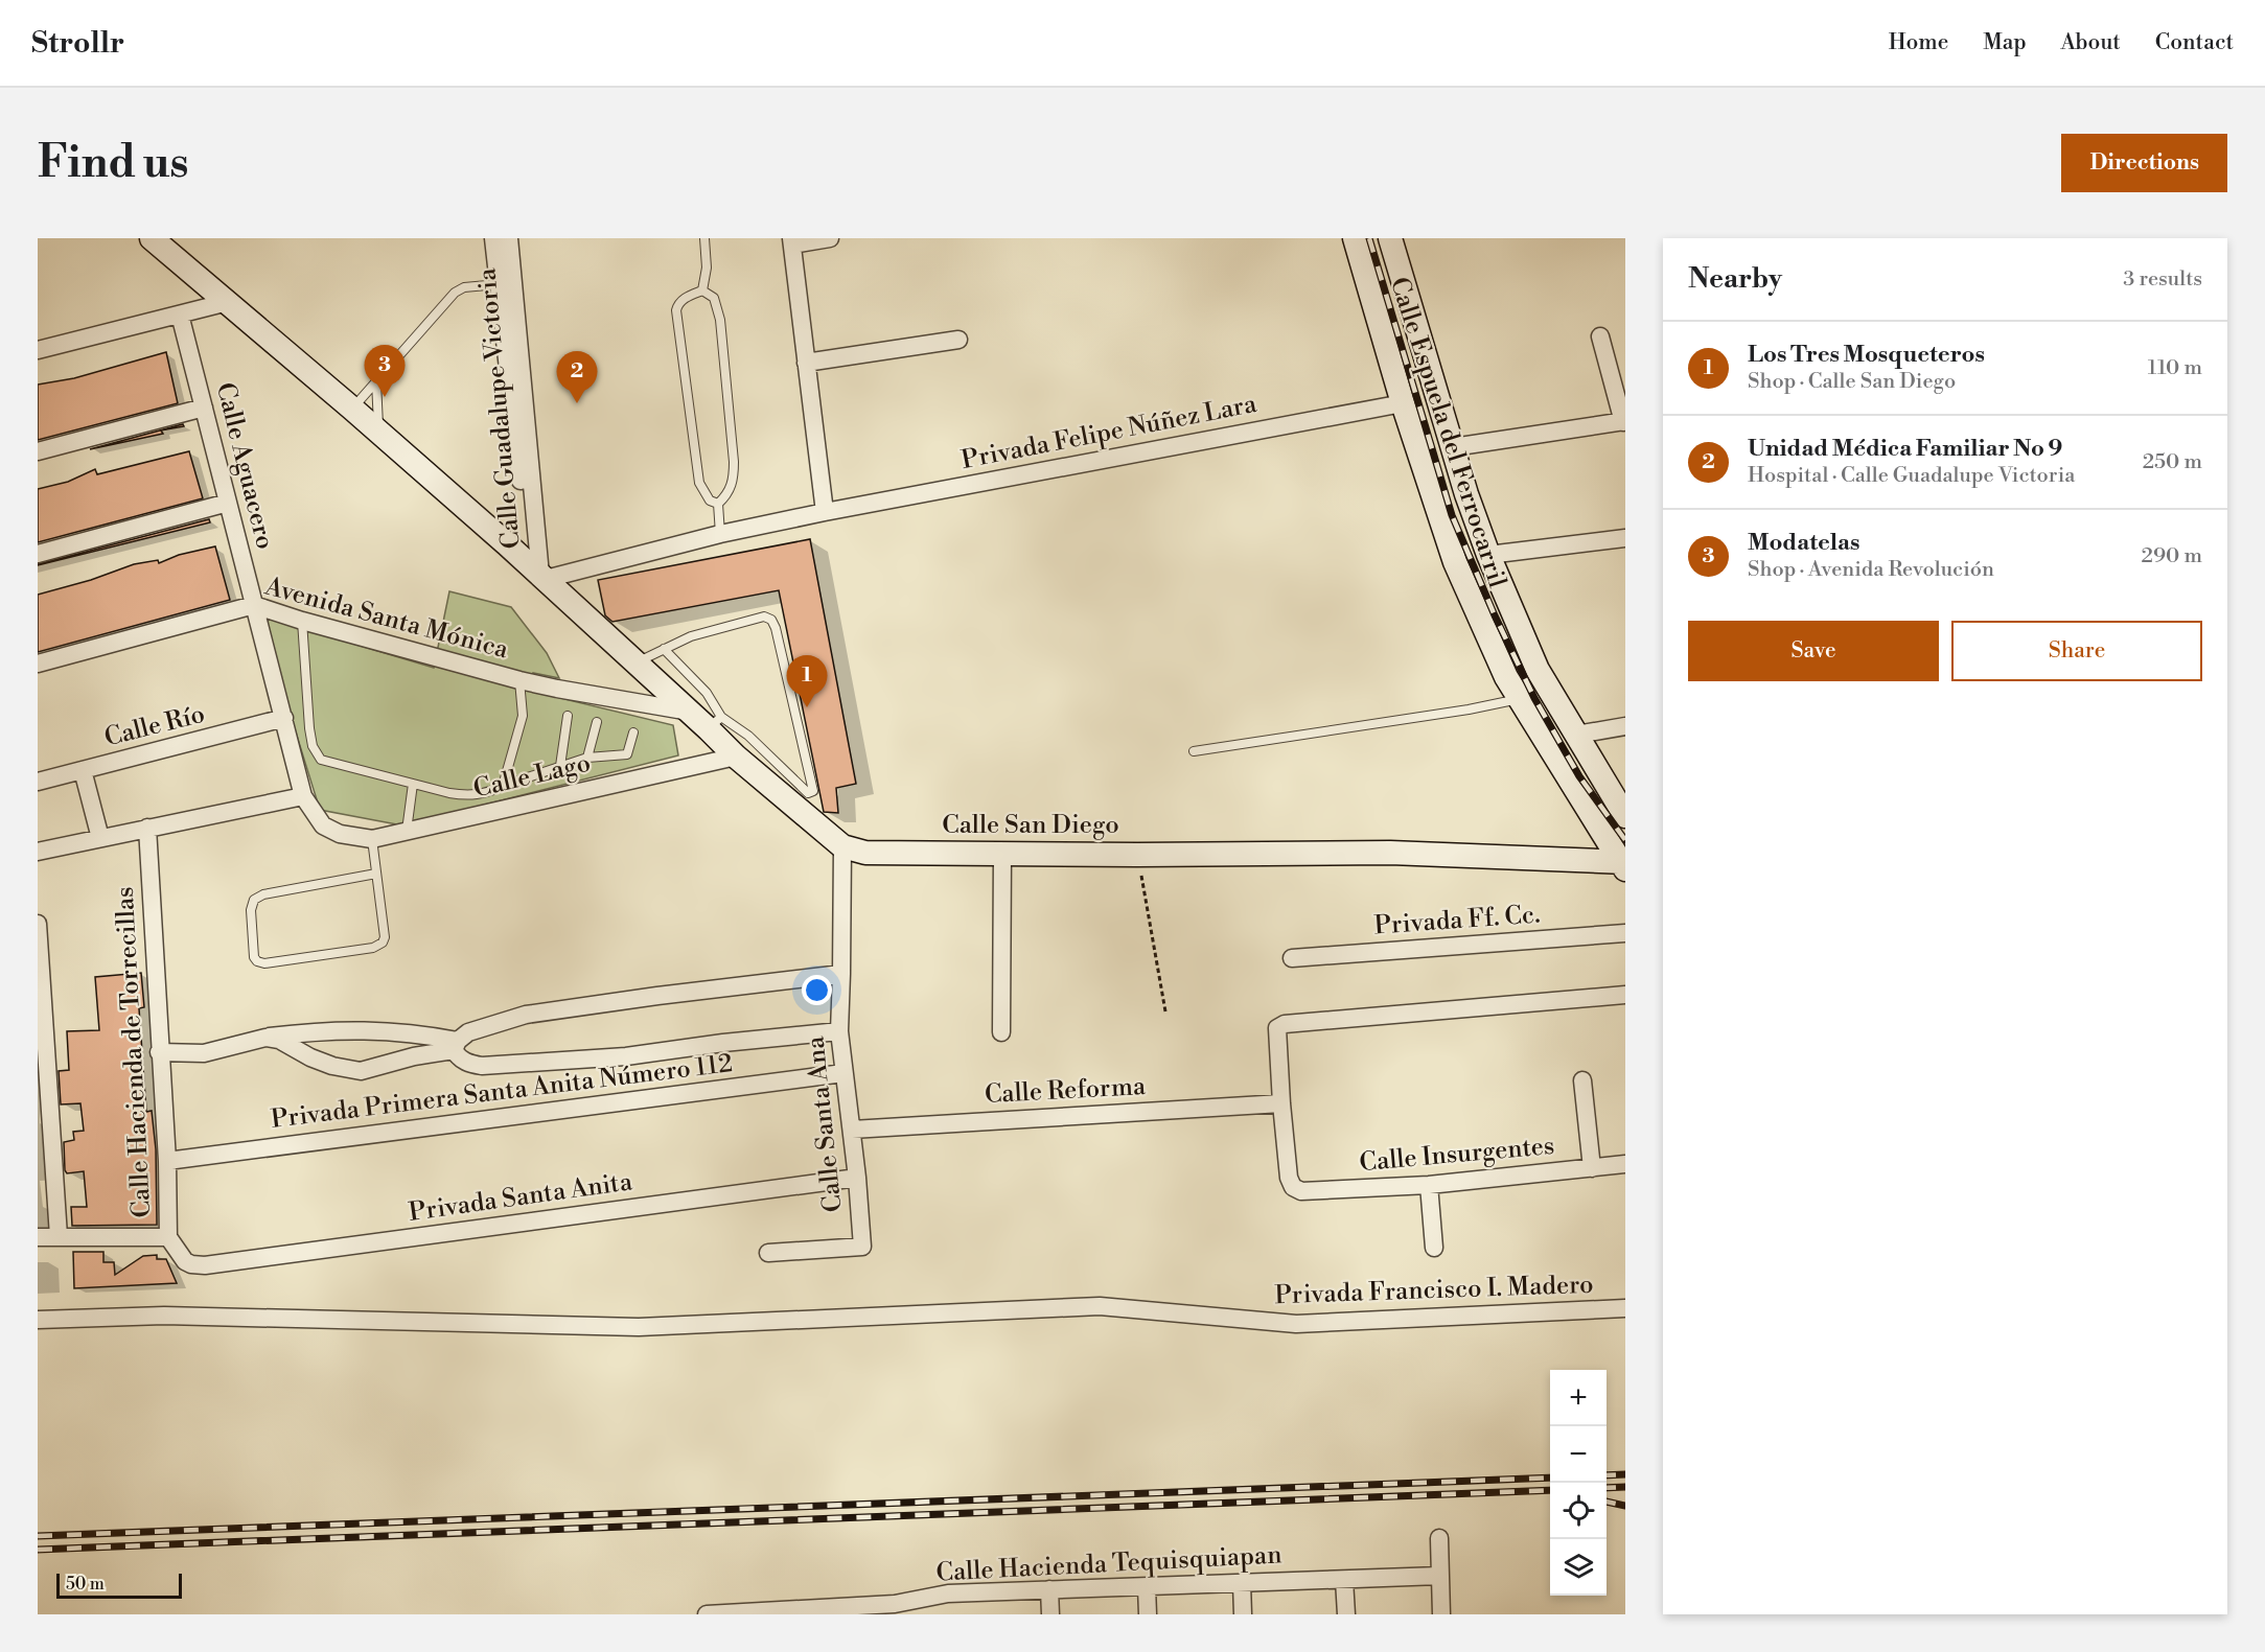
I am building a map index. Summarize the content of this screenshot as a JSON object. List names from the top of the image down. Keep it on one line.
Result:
{"streets":{"main road":["Calle Espuela del Ferrocarril","Calle San Diego"],"street":["Calle Guadalupe Victoria","Privada Felipe Núñez Lara","Calle Aguacero","Avenida Santa Mónica","Calle Río","Calle Lago","Privada Ff. Cc.","Calle Hacienda de Torrecillas","Calle Reforma","Privada Primera Santa Anita Número 112","Calle Santa Ana","Calle Insurgentes","Privada Santa Anita","Privada Francisco I. Madero","Calle Hacienda Tequisquiapan"]},"crossings":[["Calle Guadalupe Victoria","Privada Felipe Núñez Lara"],["Calle Guadalupe Victoria","Calle San Diego"],["Privada Felipe Núñez Lara","Calle Espuela del Ferrocarril"],["Privada Felipe Núñez Lara","Calle San Diego"],["Calle Espuela del Ferrocarril","Calle San Diego"],["Calle Aguacero","Avenida Santa Mónica"],["Calle Aguacero","Calle Río"],["Calle Aguacero","Calle Lago"],["Avenida Santa Mónica","Calle San Diego"],["Calle Lago","Calle San Diego"],["Calle San Diego","Calle Santa Ana"],["Calle Hacienda de Torrecillas","Privada Primera Santa Anita Número 112"],["Calle Hacienda de Torrecillas","Privada Santa Anita"],["Calle Reforma","Calle Santa Ana"],["Calle Reforma","Calle Insurgentes"],["Privada Primera Santa Anita Número 112","Calle Santa Ana"],["Calle Santa Ana","Privada Santa Anita"],["Calle Insurgentes","Privada Francisco I. Madero"]],"scale_bar":"50 m","page":{"header":"Strollr","nav":["Home","Map","About","Contact"],"buttons":["Directions",["Save","Share"]],"title":"Find us","heading":["Nearby","3 results"],"list":[{"mark":"1","name":"Los Tres Mosqueteros","note":"Shop · Calle San Diego","value":"110 m"},{"mark":"2","name":"Unidad Médica Familiar No 9","note":"Hospital · Calle Guadalupe Victoria","value":"250 m"},{"mark":"3","name":"Modatelas","note":"Shop · Avenida Revolución","value":"290 m"}],"pins":["3","2","1"],"map_buttons":["+","−"],"scale":"50 m"}}
